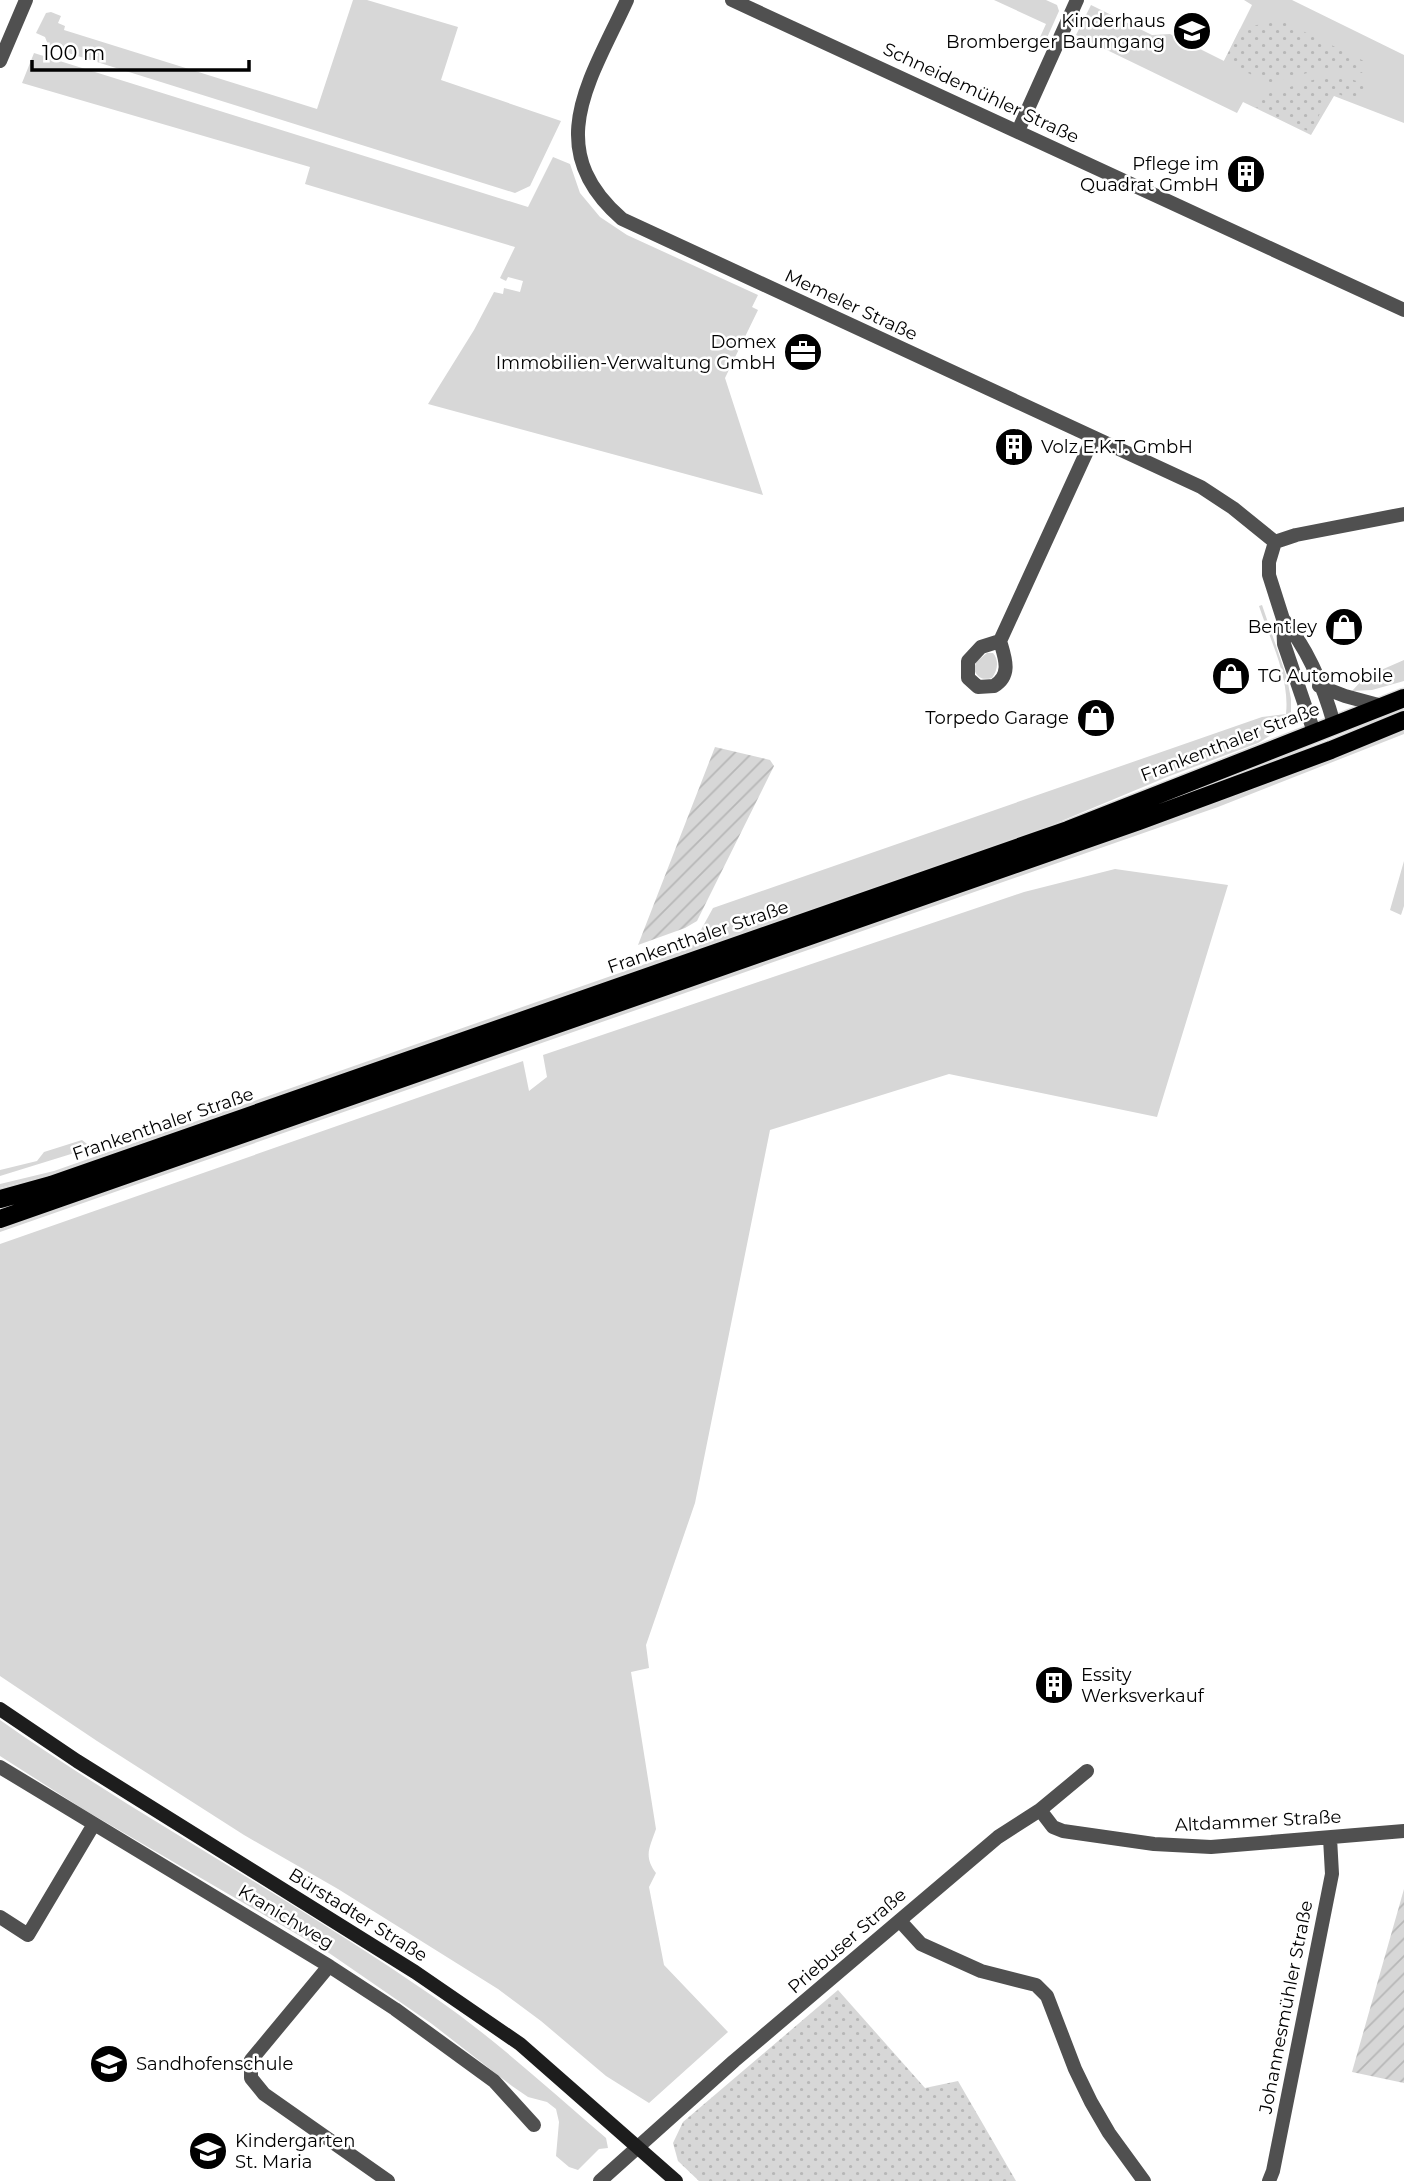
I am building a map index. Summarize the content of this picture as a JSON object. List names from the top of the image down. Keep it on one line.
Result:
{"streets":{"main road":["Frankenthaler Straße","Bürstadter Straße"],"street":["Schneidemühler Straße","Memeler Straße","Altdammer Straße","Kranichweg","Priebuser Straße","Johannesmühler Straße"]},"crossings":[["Altdammer Straße","Priebuser Straße"],["Altdammer Straße","Johannesmühler Straße"],["Bürstadter Straße","Priebuser Straße"]],"places":{"school or university":["Kinderhaus Bromberger Baumgang","Sandhofenschule","Kindergarten St. Maria"],"building":["Pflege im Quadrat GmbH","Volz E.K.T. GmbH","Essity Werksverkauf"],"office":["Domex Immobilien-Verwaltung GmbH"],"shop":["Bentley","TG Automobile","Torpedo Garage"]},"scale_bar":"100 m"}
